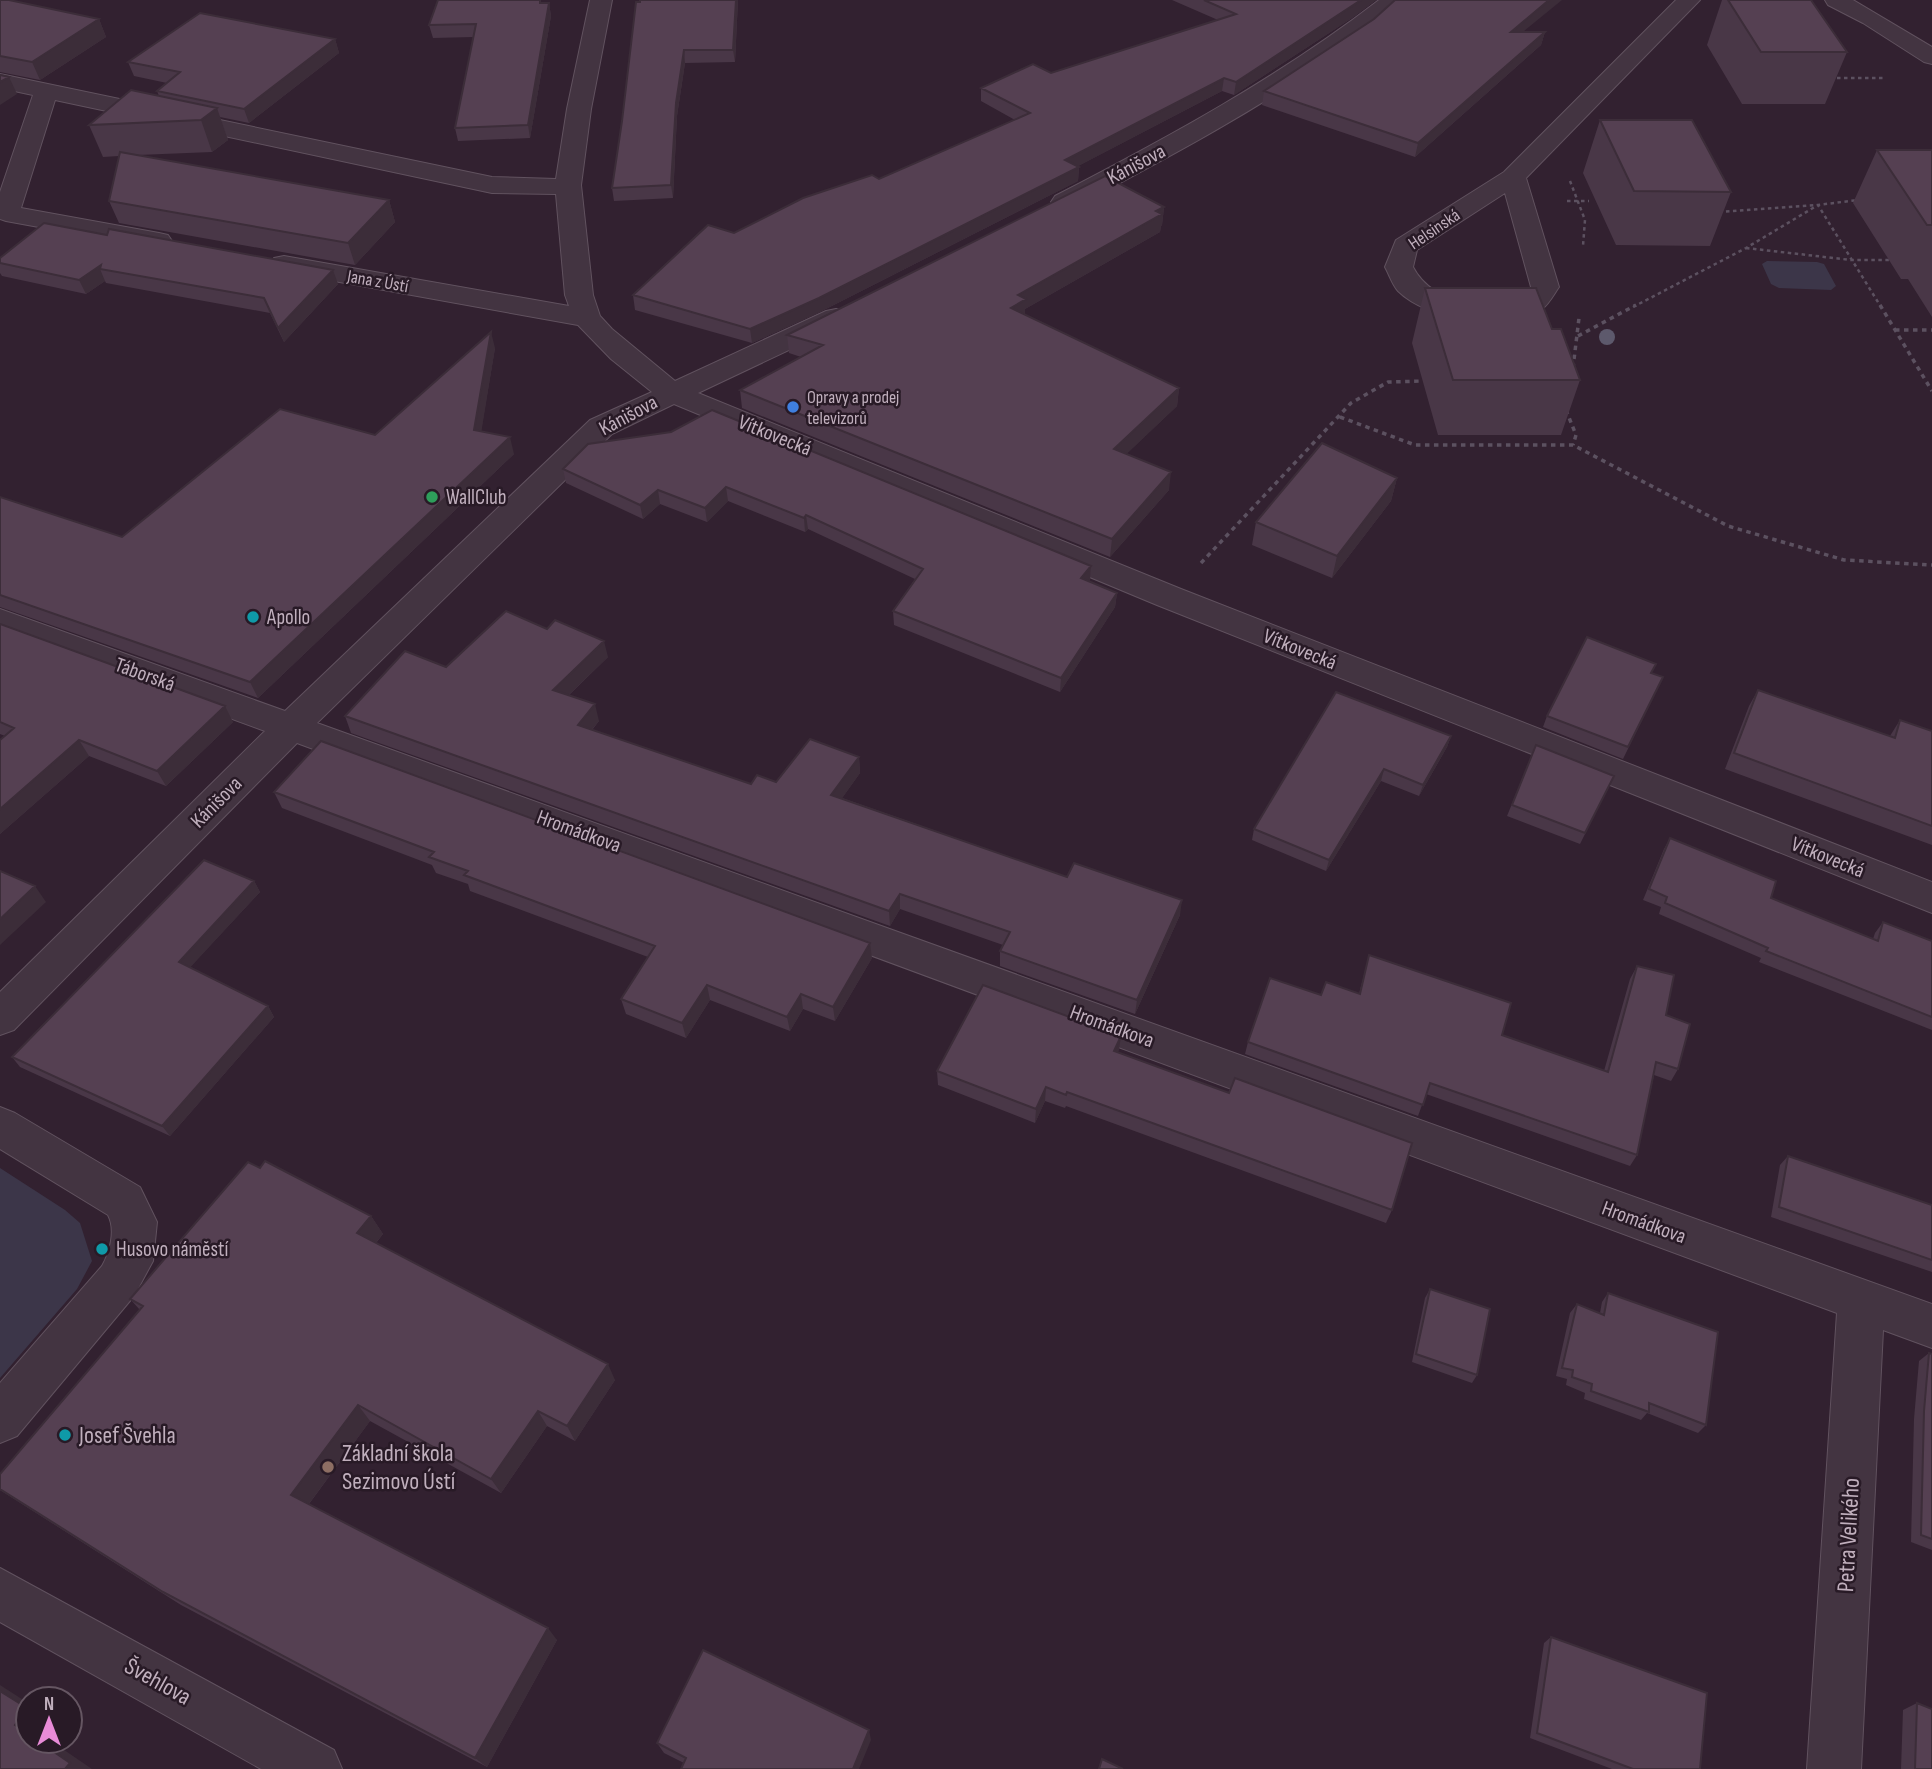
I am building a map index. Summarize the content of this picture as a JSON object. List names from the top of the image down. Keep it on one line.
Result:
{"streets":{"street":["Kánišova","Helsinská","Jana z Ústí","Vítkovecká","Táborská","Hromádkova","Petra Velikého","Švehlova"]},"crossings":[["Kánišova","Vítkovecká"],["Kánišova","Táborská"],["Kánišova","Hromádkova"],["Táborská","Hromádkova"],["Hromádkova","Petra Velikého"]],"places":["Opravy a prodej televizorů","WallClub","Apollo","Husovo náměstí","Josef Švehla","Základní škola Sezimovo Ústí"],"north":"top"}
